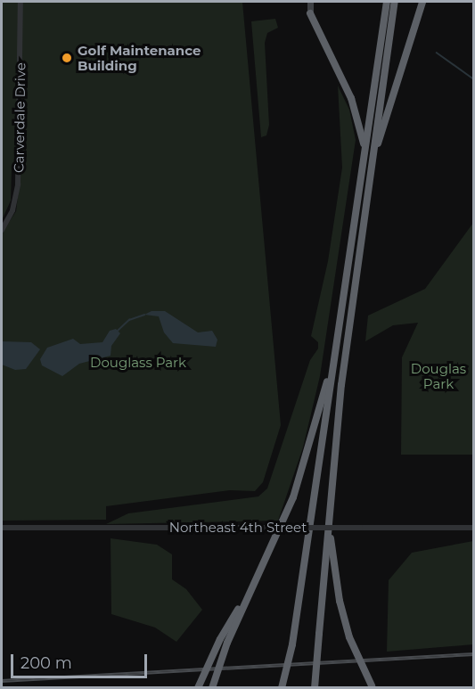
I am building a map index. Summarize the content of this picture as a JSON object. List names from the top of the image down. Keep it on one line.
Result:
{"streets":{"street":["Carverdale Drive","Northeast 4th Street"]},"parks":["Douglass Park","Douglas Park"],"places":["Golf Maintenance Building"],"scale_bar":"200 m"}
